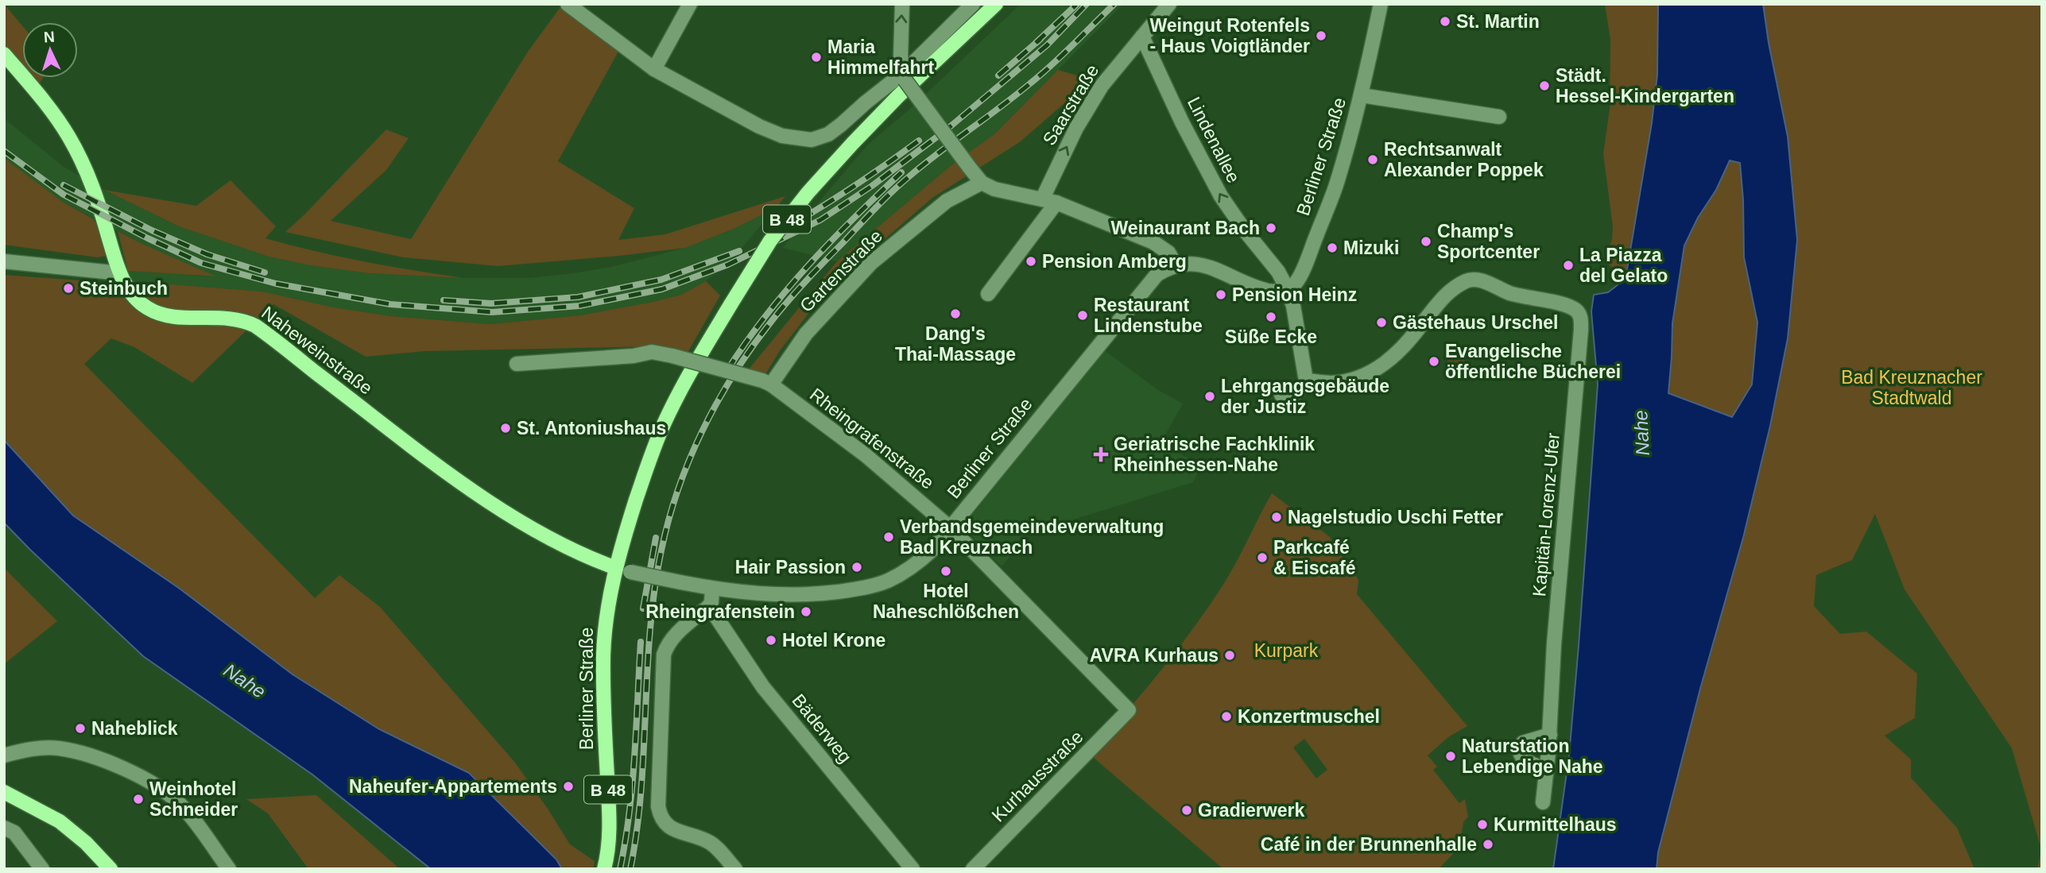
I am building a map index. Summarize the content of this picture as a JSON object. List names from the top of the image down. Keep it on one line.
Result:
{"streets":{"main road":["Berliner Straße","B 48","Naheweinstraße"],"street":["Saarstraße","Lindenallee","Gartenstraße","Rheingrafenstraße","Kapitän-Lorenz-Ufer","Bäderweg","Kurhausstraße"]},"crossings":[["Saarstraße","Lindenallee"],["Lindenallee","Berliner Straße"],["Berliner Straße","B 48"],["Berliner Straße","Naheweinstraße"],["Berliner Straße","Rheingrafenstraße"],["B 48","Naheweinstraße"],["Gartenstraße","Rheingrafenstraße"],["Rheingrafenstraße","Kurhausstraße"]],"one_way":["Saarstraße","Lindenallee"],"water":["Nahe"],"parks":["Bad Kreuznacher Stadtwald","Kurpark"],"places":{"other":["St. Martin","Weingut Rotenfels - Haus Voigtländer","Maria Himmelfahrt","Städt. Hessel-Kindergarten","Rechtsanwalt Alexander Poppek","Weinaurant Bach","Champ's Sportcenter","Mizuki","Pension Amberg","La Piazza del Gelato","Steinbuch","Pension Heinz","Dang's Thai-Massage","Restaurant Lindenstube","Süße Ecke","Gästehaus Urschel","Evangelische öffentliche Bücherei","Lehrgangsgebäude der Justiz","St. Antoniushaus","Nagelstudio Uschi Fetter","Verbandsgemeindeverwaltung Bad Kreuznach","Parkcafé & Eiscafé","Hair Passion","Hotel Naheschlößchen","Rheingrafenstein","Hotel Krone","AVRA Kurhaus","Konzertmuschel","Naheblick","Naturstation Lebendige Nahe","Naheufer-Appartements","Weinhotel Schneider","Gradierwerk","Kurmittelhaus","Café in der Brunnenhalle"],"health":["Geriatrische Fachklinik Rheinhessen-Nahe"]},"north":"top"}
